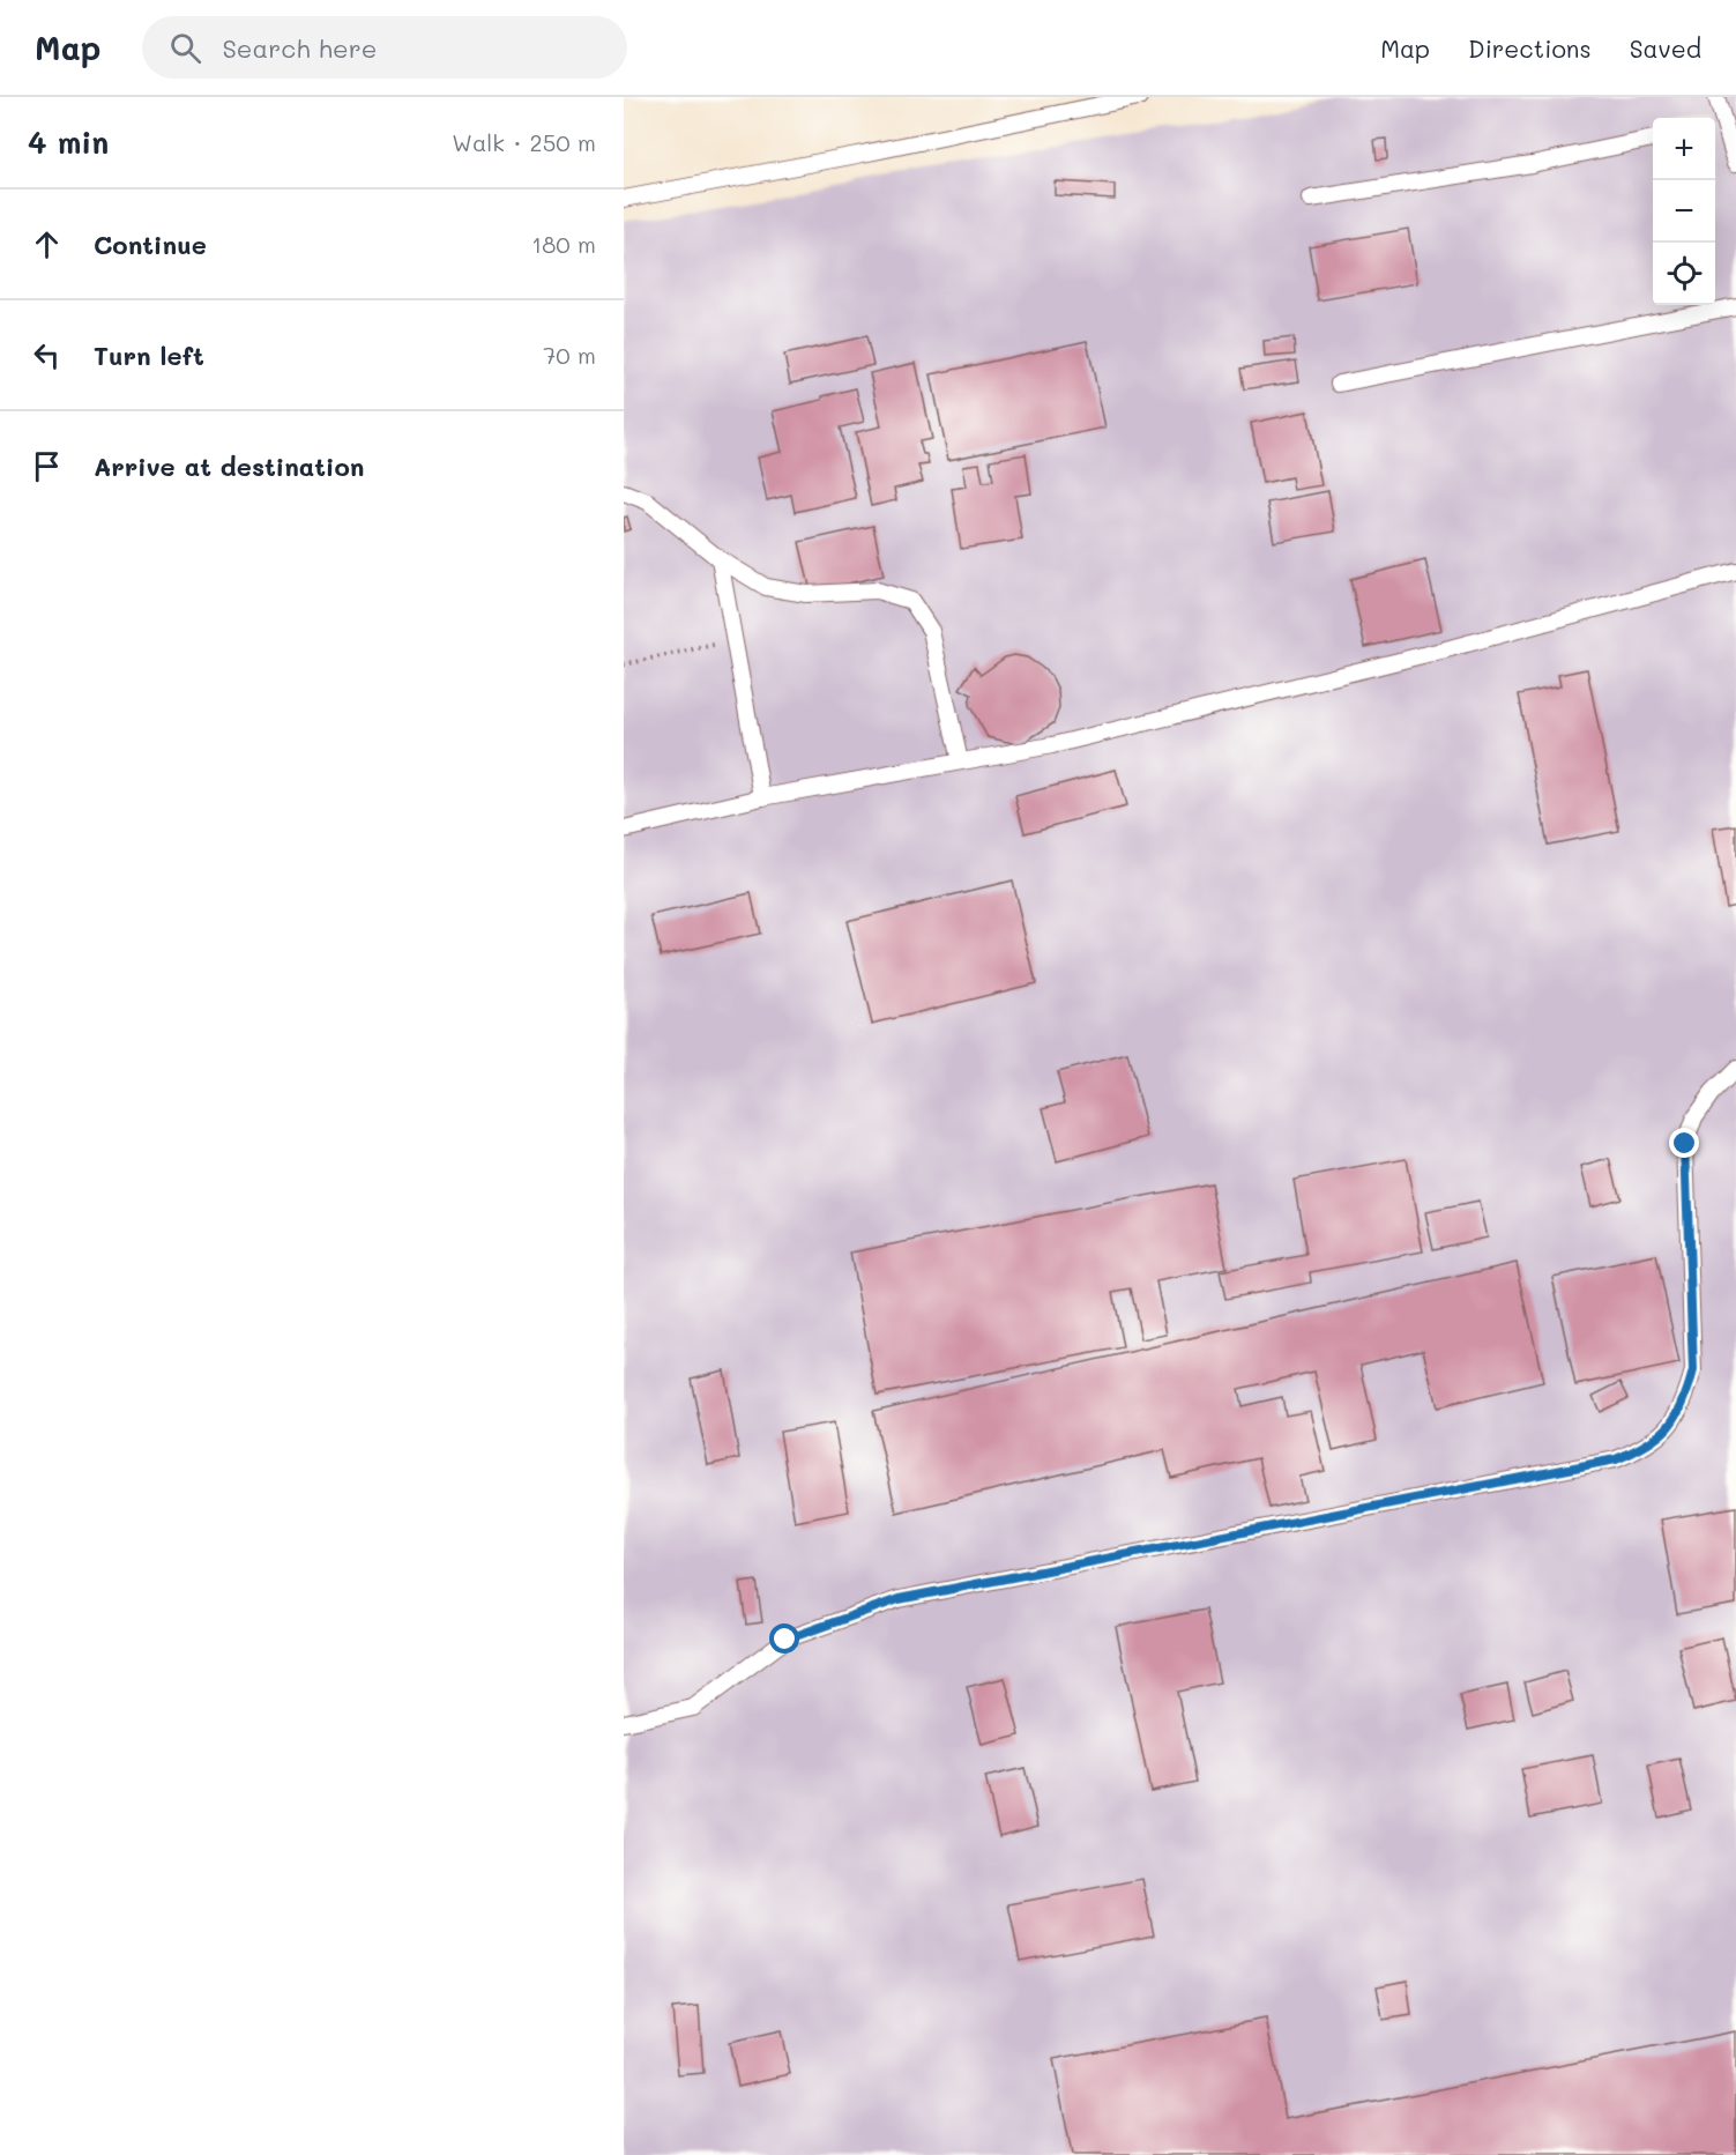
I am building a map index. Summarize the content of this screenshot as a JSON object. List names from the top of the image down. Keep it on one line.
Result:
{"page":{"header":"Map","search":"Search here","nav":["Map","Directions","Saved"],"heading":["4 min","Walk · 250 m"],"map_buttons":["+","−"],"list":[["Continue","180 m"],["Turn left","70 m"],"Arrive at destination"]}}
